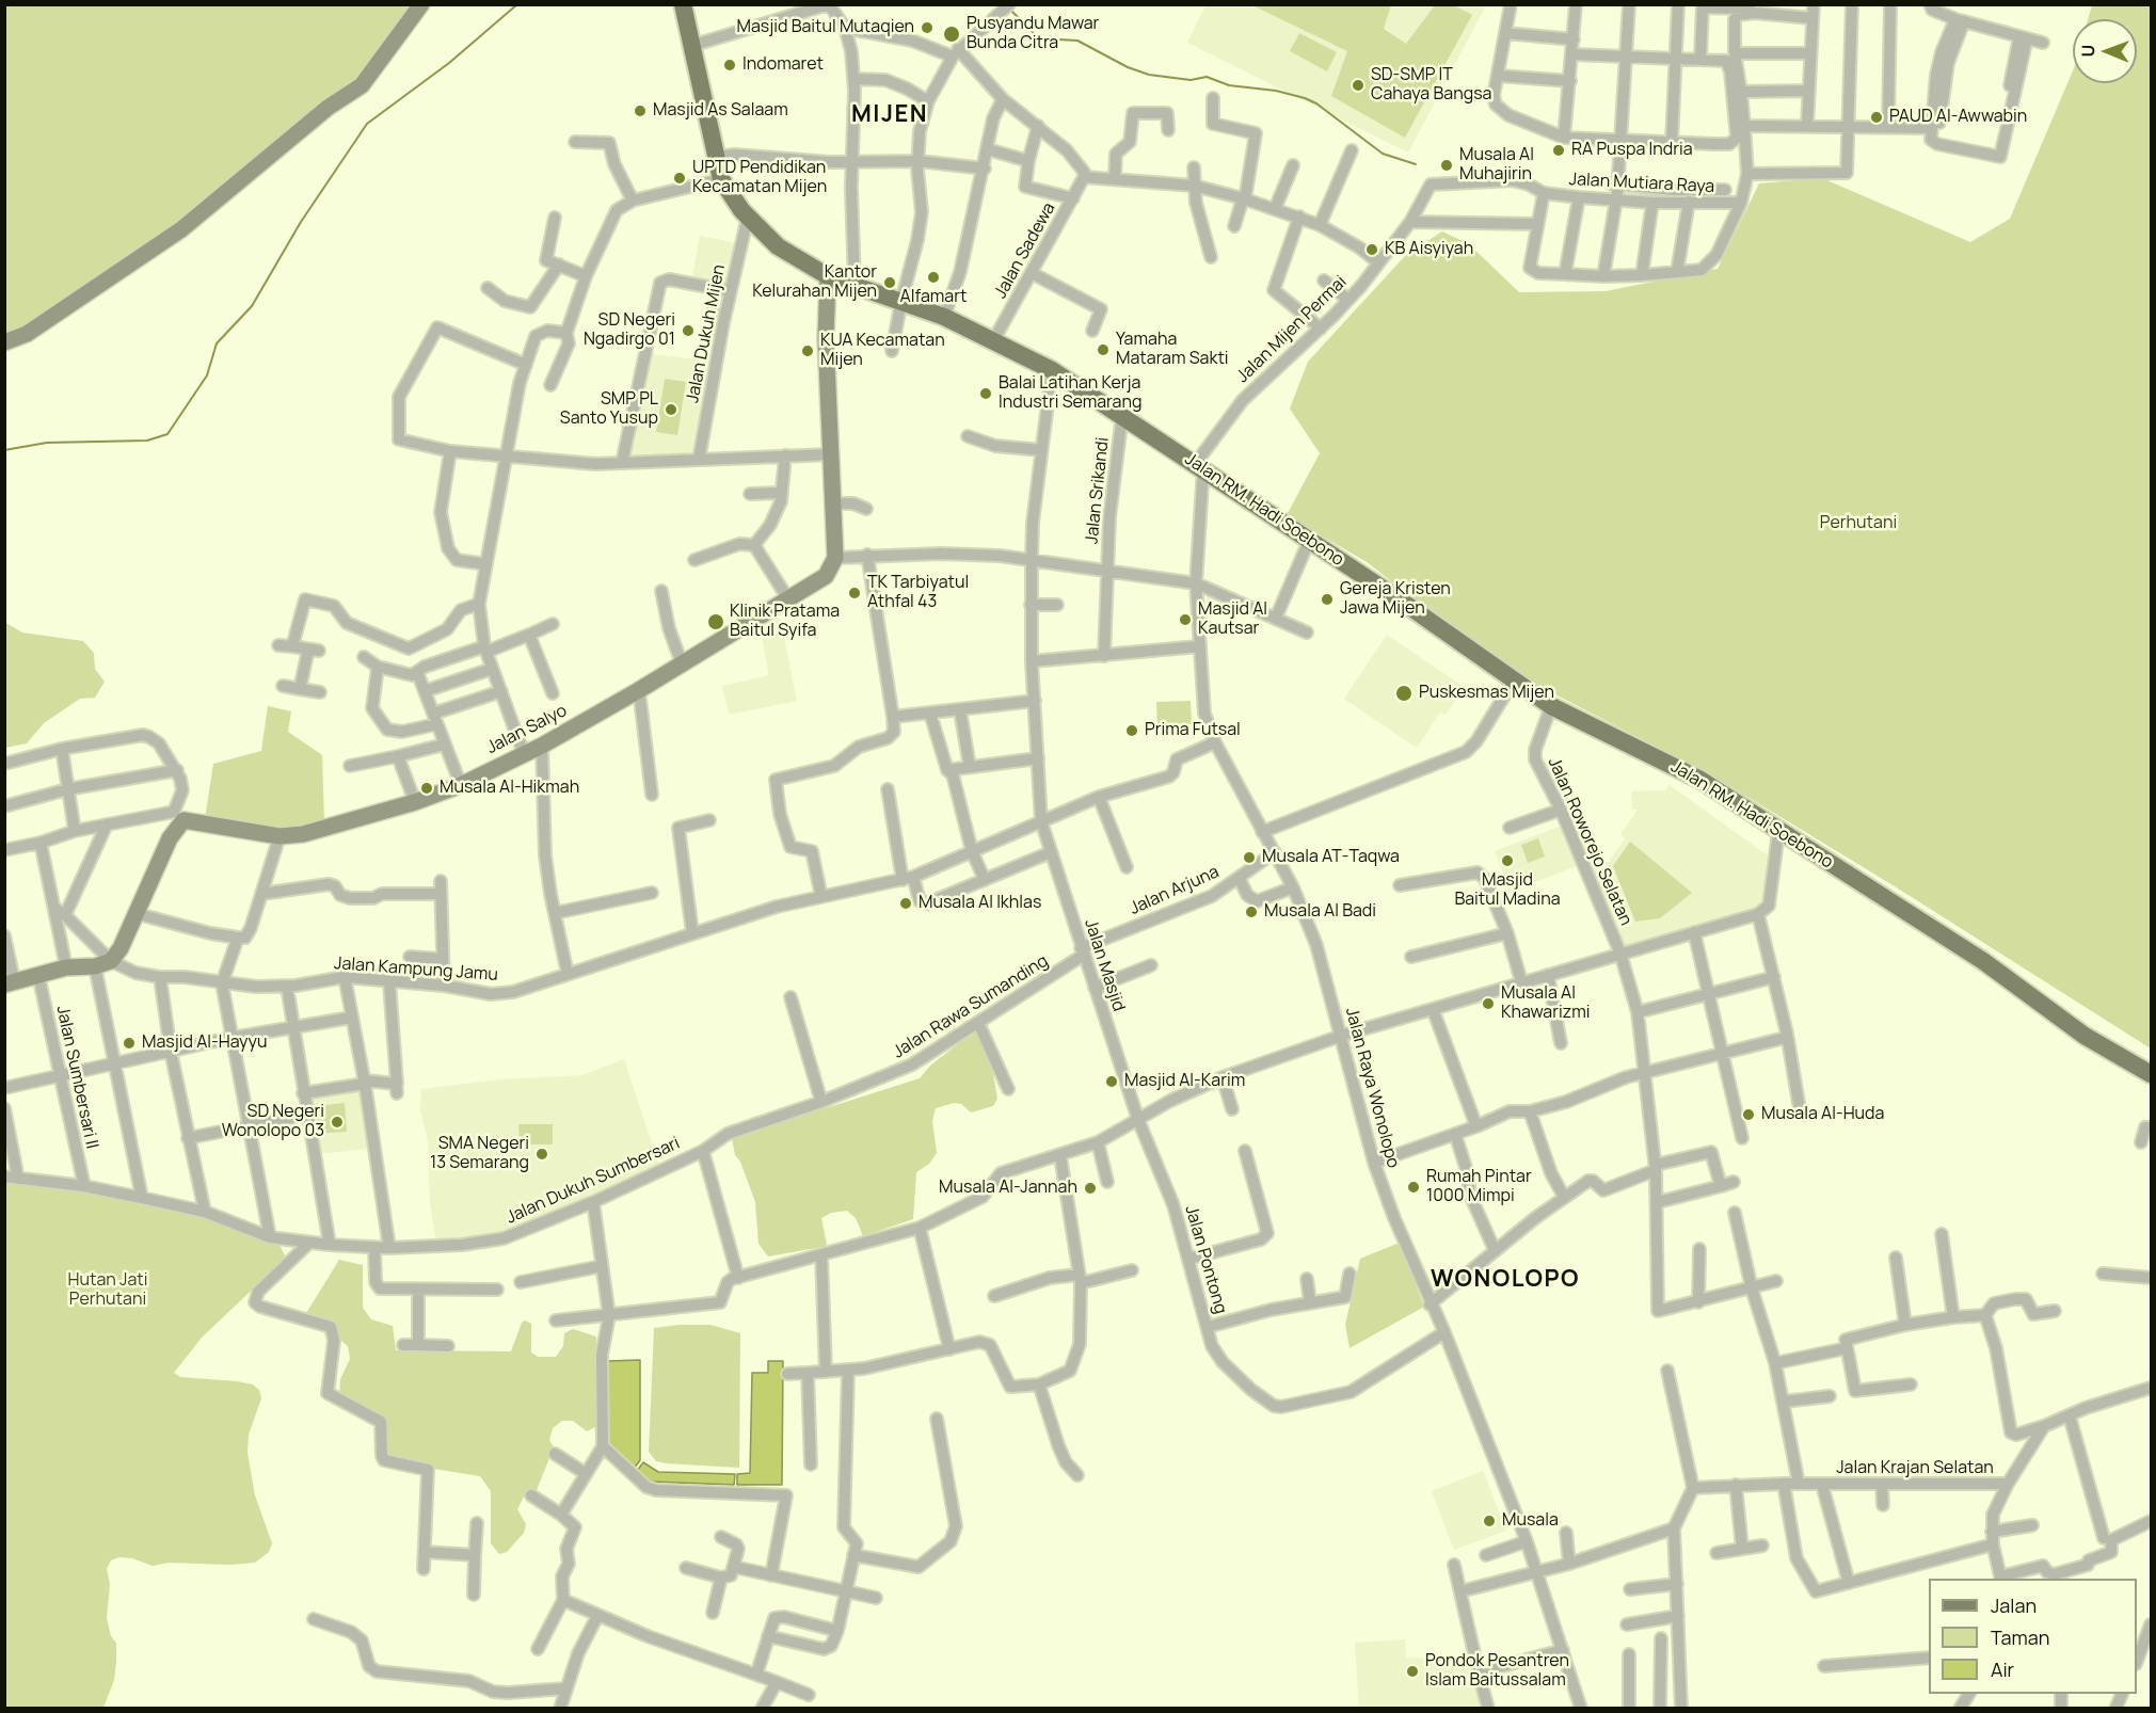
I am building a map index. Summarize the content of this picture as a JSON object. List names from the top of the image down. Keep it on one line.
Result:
{"streets":{"main road":["Jalan RM. Hadi Soebono"],"street":["Jalan Mutiara Raya","Jalan Sadewa","Jalan Mijen Permai","Jalan Dukuh Mijen","Jalan Srikandi","Jalan Salyo","Jalan Roworejo Selatan","Jalan Arjuna","Jalan Masjid","Jalan Kampung Jamu","Jalan Rawa Sumanding","Jalan Sumbersari II","Jalan Raya Wonolopo","Jalan Dukuh Sumbersari","Jalan Pontong","Jalan Krajan Selatan"]},"crossings":[["Jalan Mutiara Raya","Jalan Mijen Permai"],["Jalan Sadewa","Jalan RM. Hadi Soebono"],["Jalan Mijen Permai","Jalan RM. Hadi Soebono"],["Jalan Mijen Permai","Jalan Raya Wonolopo"],["Jalan Dukuh Mijen","Jalan RM. Hadi Soebono"],["Jalan Srikandi","Jalan RM. Hadi Soebono"],["Jalan RM. Hadi Soebono","Jalan Roworejo Selatan"],["Jalan RM. Hadi Soebono","Jalan Masjid"],["Jalan RM. Hadi Soebono","Jalan Raya Wonolopo"],["Jalan Roworejo Selatan","Jalan Masjid"],["Jalan Roworejo Selatan","Jalan Raya Wonolopo"],["Jalan Roworejo Selatan","Jalan Pontong"],["Jalan Arjuna","Jalan Masjid"],["Jalan Arjuna","Jalan Rawa Sumanding"],["Jalan Arjuna","Jalan Raya Wonolopo"],["Jalan Masjid","Jalan Kampung Jamu"],["Jalan Masjid","Jalan Rawa Sumanding"],["Jalan Masjid","Jalan Pontong"],["Jalan Kampung Jamu","Jalan Raya Wonolopo"],["Jalan Rawa Sumanding","Jalan Dukuh Sumbersari"],["Jalan Sumbersari II","Jalan Dukuh Sumbersari"]],"districts":["MIJEN","WONOLOPO"],"parks":["Perhutani","Hutan Jati Perhutani"],"places":["Masjid Baitul Mutaqien","Pusyandu Mawar Bunda Citra","Indomaret","SD-SMP IT Cahaya Bangsa","Masjid As Salaam","PAUD Al-Awwabin","RA Puspa Indria","Musala Al Muhajirin","UPTD Pendidikan Kecamatan Mijen","KB Aisyiyah","Alfamart","Kantor Kelurahan Mijen","SD Negeri Ngadirgo 01","Yamaha Mataram Sakti","KUA Kecamatan Mijen","Balai Latihan Kerja Industri Semarang","SMP PL Santo Yusup","TK Tarbiyatul Athfal 43","Gereja Kristen Jawa Mijen","Masjid Al Kautsar","Klinik Pratama Baitul Syifa","Puskesmas Mijen","Prima Futsal","Musala Al-Hikmah","Musala AT-Taqwa","Masjid Baitul Madina","Musala Al Ikhlas","Musala Al Badi","Musala Al Khawarizmi","Masjid Al-Hayyu","Masjid Al-Karim","Musala Al-Huda","SD Negeri Wonolopo 03","SMA Negeri 13 Semarang","Rumah Pintar 1000 Mimpi","Musala Al-Jannah","Musala","Pondok Pesantren Islam Baitussalam"],"legend":["Jalan","Taman","Air"],"north":"left"}
